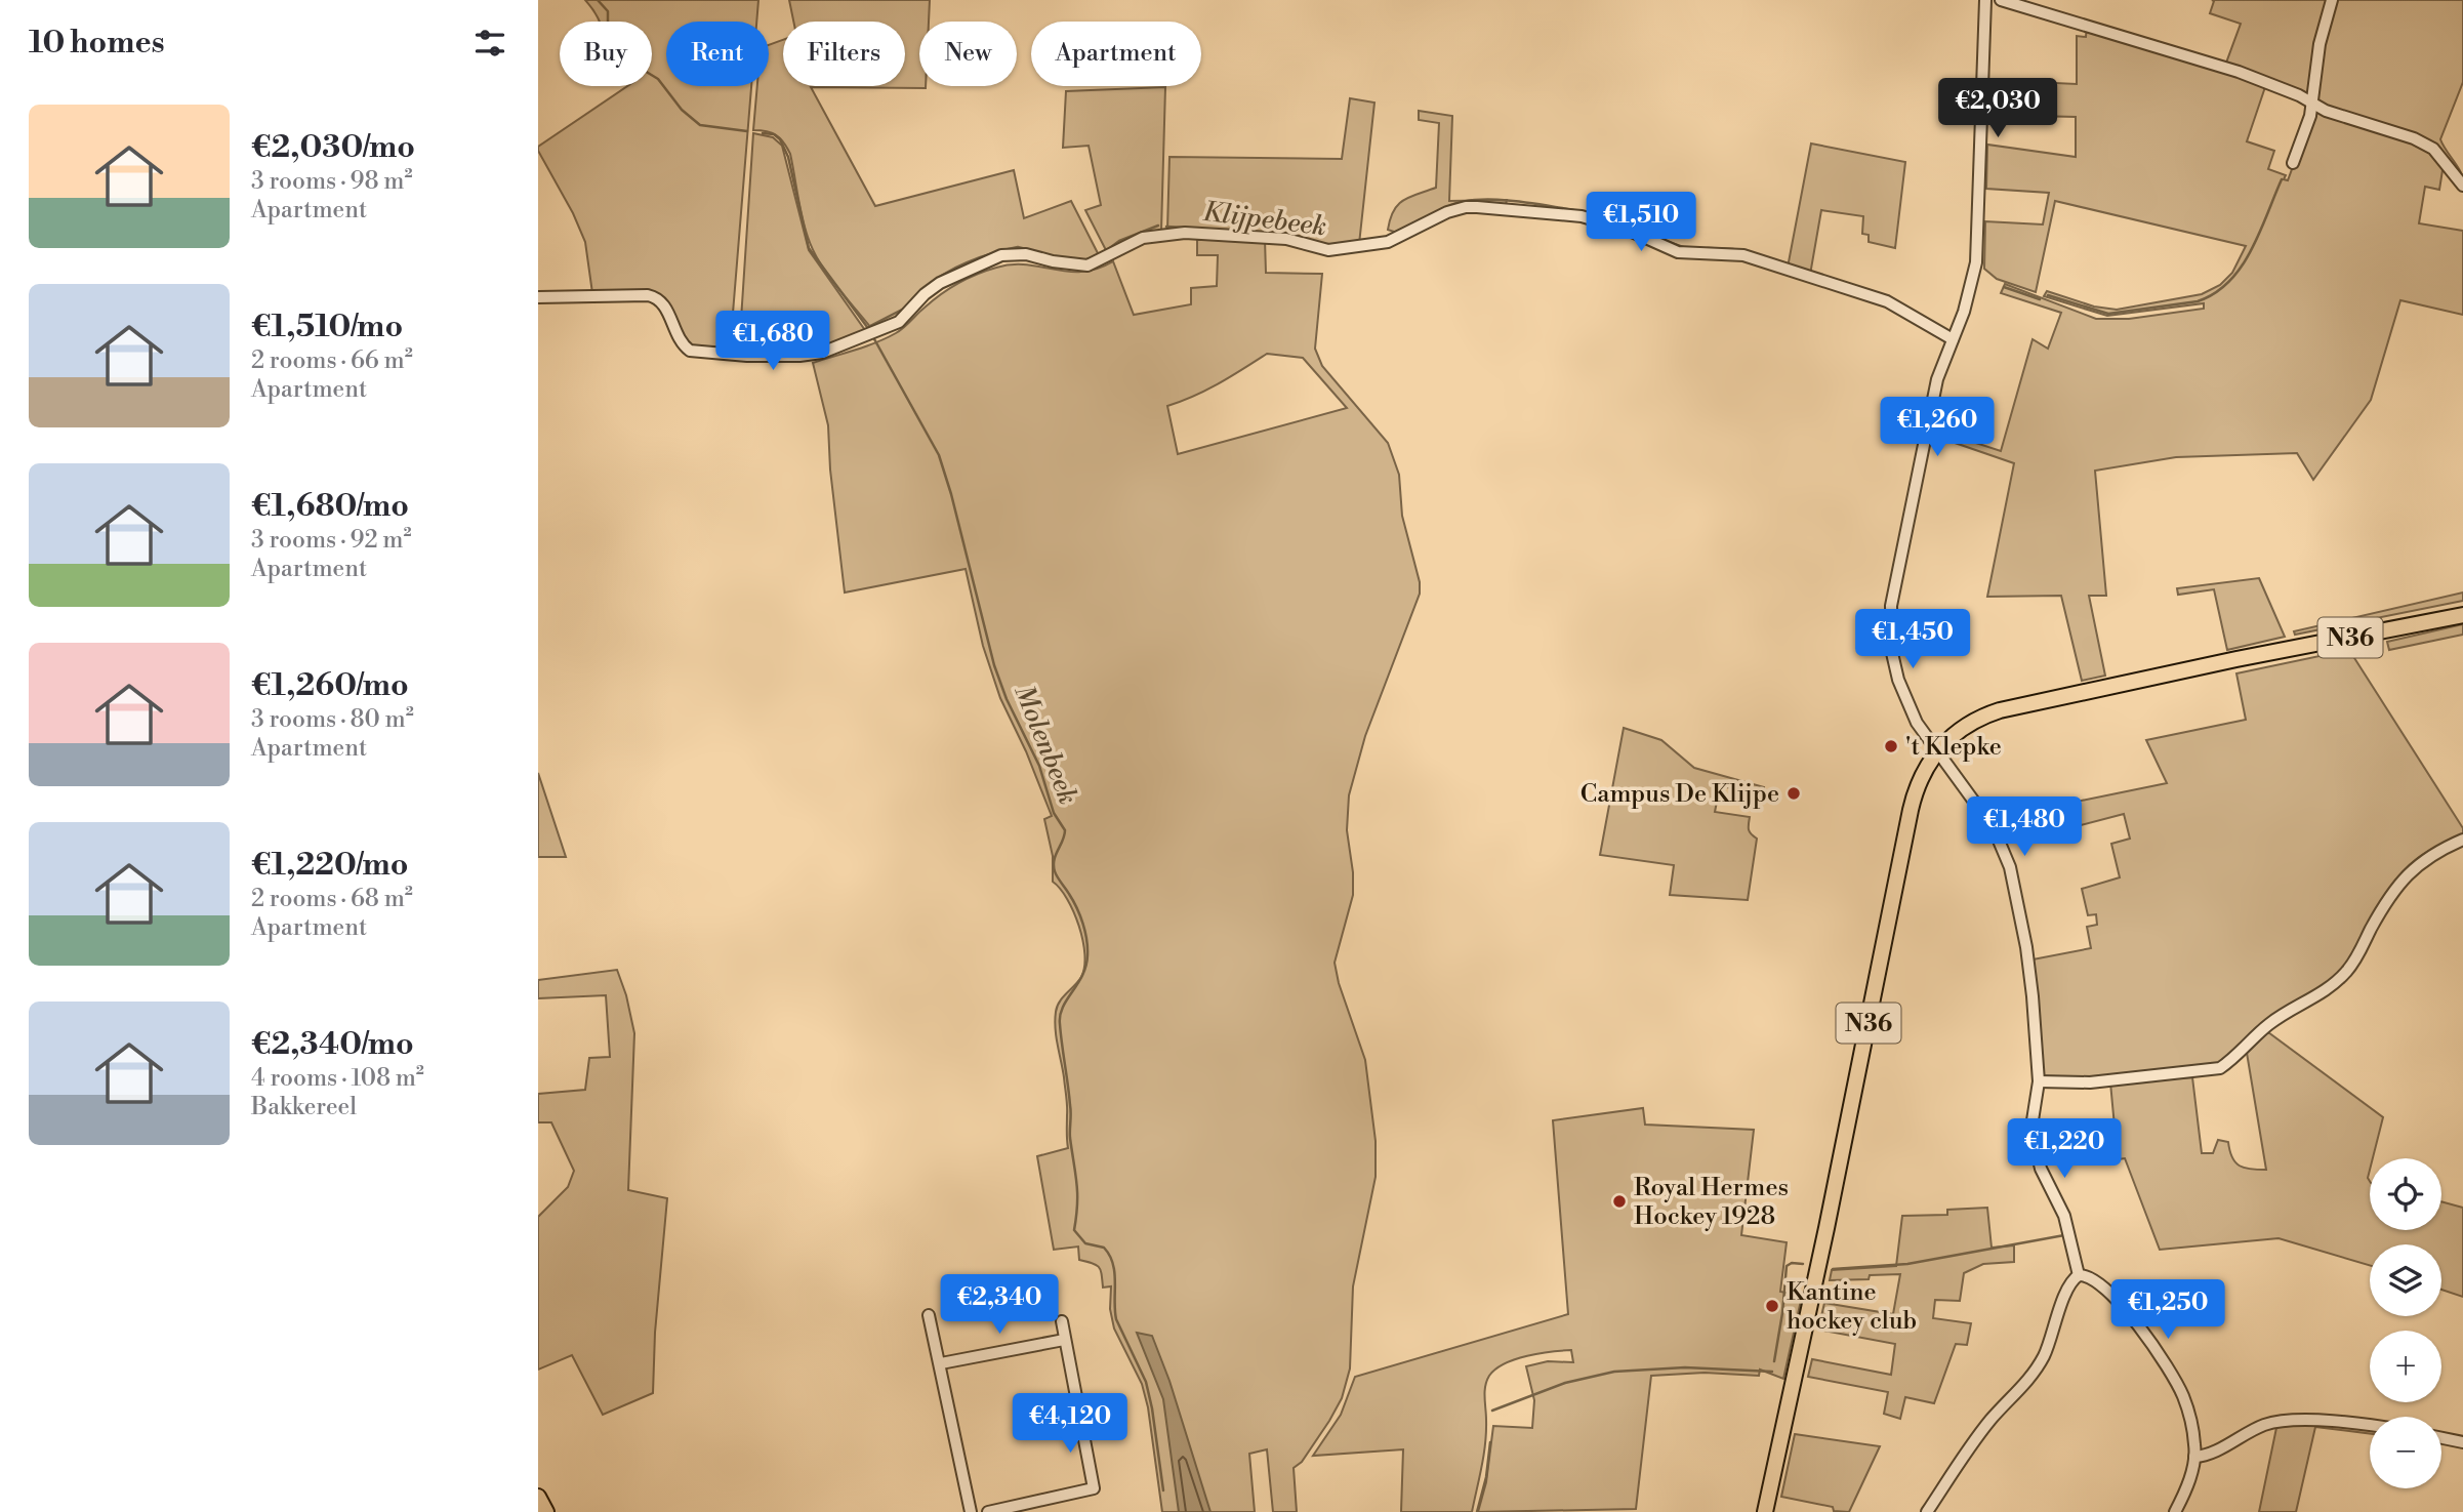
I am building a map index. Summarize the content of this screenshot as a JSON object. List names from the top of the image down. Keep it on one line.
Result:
{"streets":{"main road":["N36"]},"water":["Klijpebeek","Molenbeek"],"places":["'t Klepke","Campus De Klijpe","Royal Hermes Hockey 1928","Kantine hockey club"],"page":{"heading":"10 homes","chip":["Buy","Rent","Filters","New","Apartment"],"price":["€2,030","€1,510","€1,680","€1,260","€1,450","€1,480","€1,220","€2,340","€1,250","€4,120"],"list":[{"name":"€2,030/mo","note":"3 rooms · 98 m² · Apartment"},{"name":"€1,510/mo","note":"2 rooms · 66 m² · Apartment"},{"name":"€1,680/mo","note":"3 rooms · 92 m² · Apartment"},{"name":"€1,260/mo","note":"3 rooms · 80 m² · Apartment"},{"name":"€1,220/mo","note":"2 rooms · 68 m² · Apartment"},{"name":"€2,340/mo","note":"4 rooms · 108 m² · Bakkereel"}],"map_buttons":["+","−"]}}
